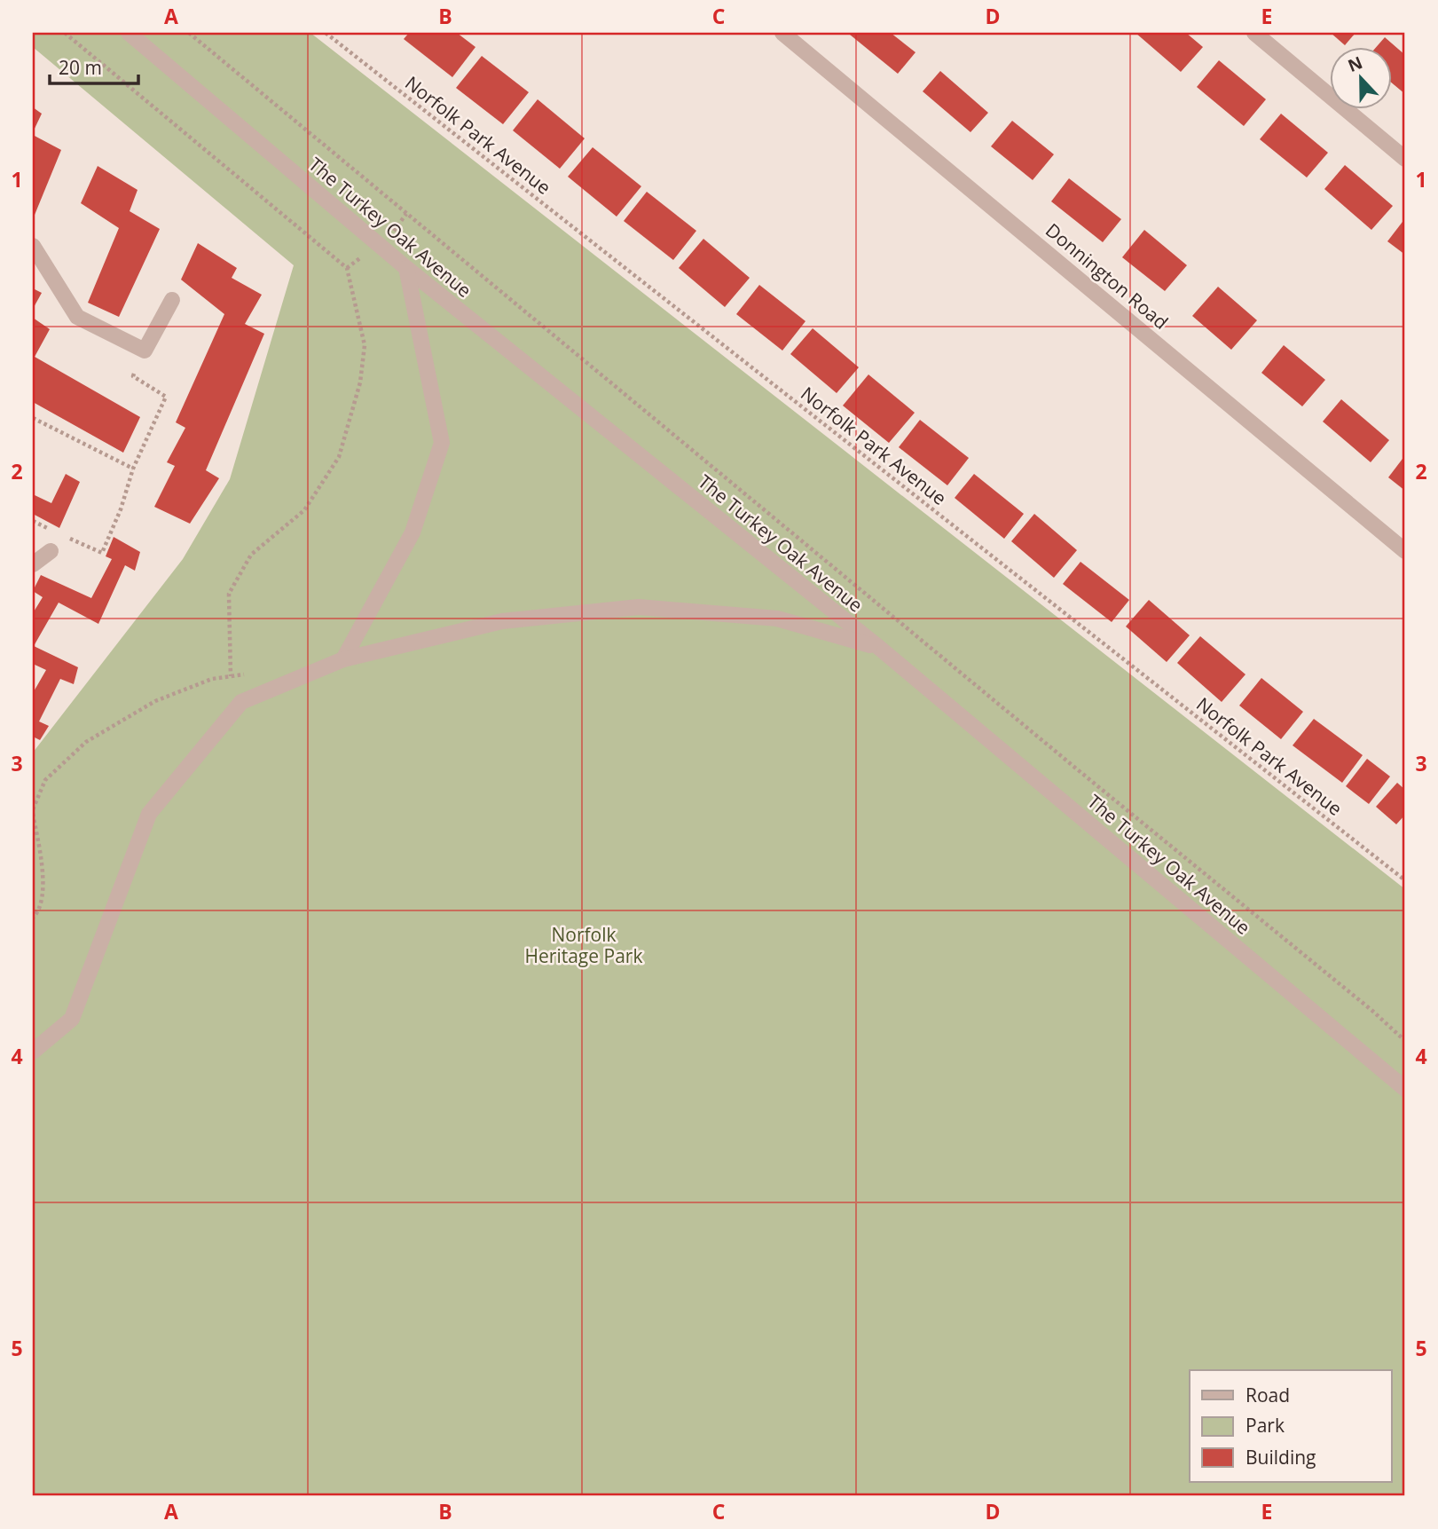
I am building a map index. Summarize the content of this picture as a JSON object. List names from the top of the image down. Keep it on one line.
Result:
{"streets":{"street":["The Turkey Oak Avenue","Donnington Road"],"path":["Norfolk Park Avenue"]},"parks":["Norfolk Heritage Park"],"legend":["Road","Park","Building"],"scale_bar":"20 m","north":"top","grid":{"columns":["A","B","C","D","E"],"rows":["1","2","3","4","5"]}}
